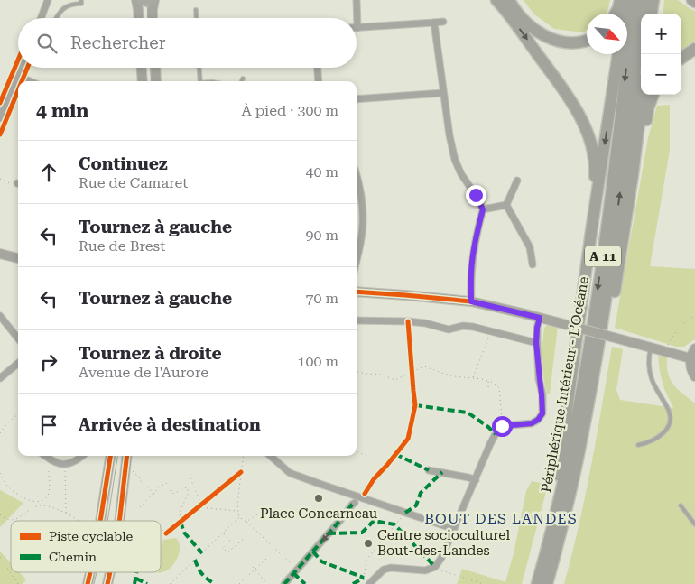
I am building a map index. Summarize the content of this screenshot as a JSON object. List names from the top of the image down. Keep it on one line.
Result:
{"streets":{"highway":["A 11","Périphérique Intérieur - L’Océane"]},"districts":["BOUT DES LANDES"],"places":["Place Concarneau","Centre socioculturel Bout-des-Landes"],"legend":["Piste cyclable","Chemin"],"north":"bottom right","page":{"map_buttons":["+","−"],"search":"Rechercher","heading":["4 min","À pied · 300 m"],"list":[["Continuez","Rue de Camaret","40 m"],["Tournez à gauche","Rue de Brest","90 m"],["Tournez à gauche","70 m"],["Tournez à droite","Avenue de l'Aurore","100 m"],"Arrivée à destination"]}}
